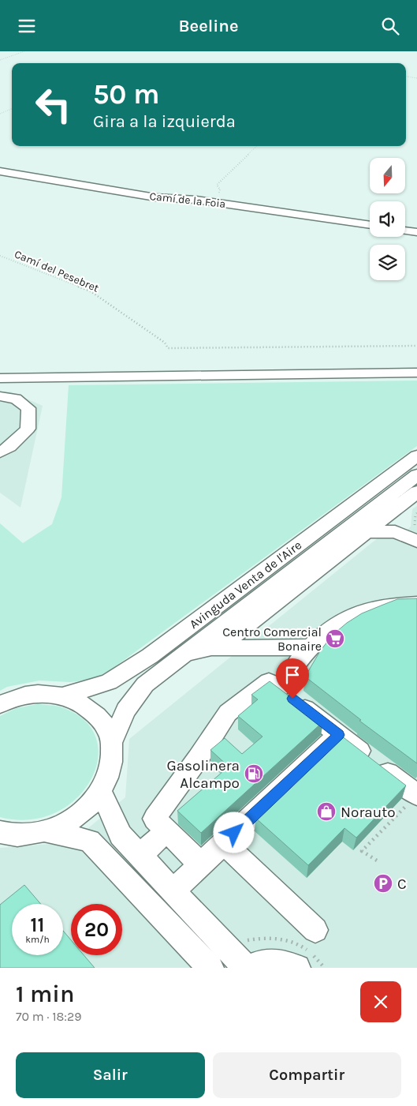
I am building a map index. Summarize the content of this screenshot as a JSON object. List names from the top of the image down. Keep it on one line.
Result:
{"streets":{"street":["Camí de la Foia","Avinguda Venta de l'Aire"],"path":["Camí del Pesebret"]},"places":{"supermarket":["Centro Comercial Bonaire"],"fuel station":["Gasolinera Alcampo"],"shop":["Norauto"],"parking":["C"]},"north":"bottom","page":{"header":"Beeline","turn":["50 m","Gira a la izquierda"],"speed":"11 km/h","limit":"20","heading":["1 min","70 m · 18:29"],"buttons":["Salir","Compartir"]}}
